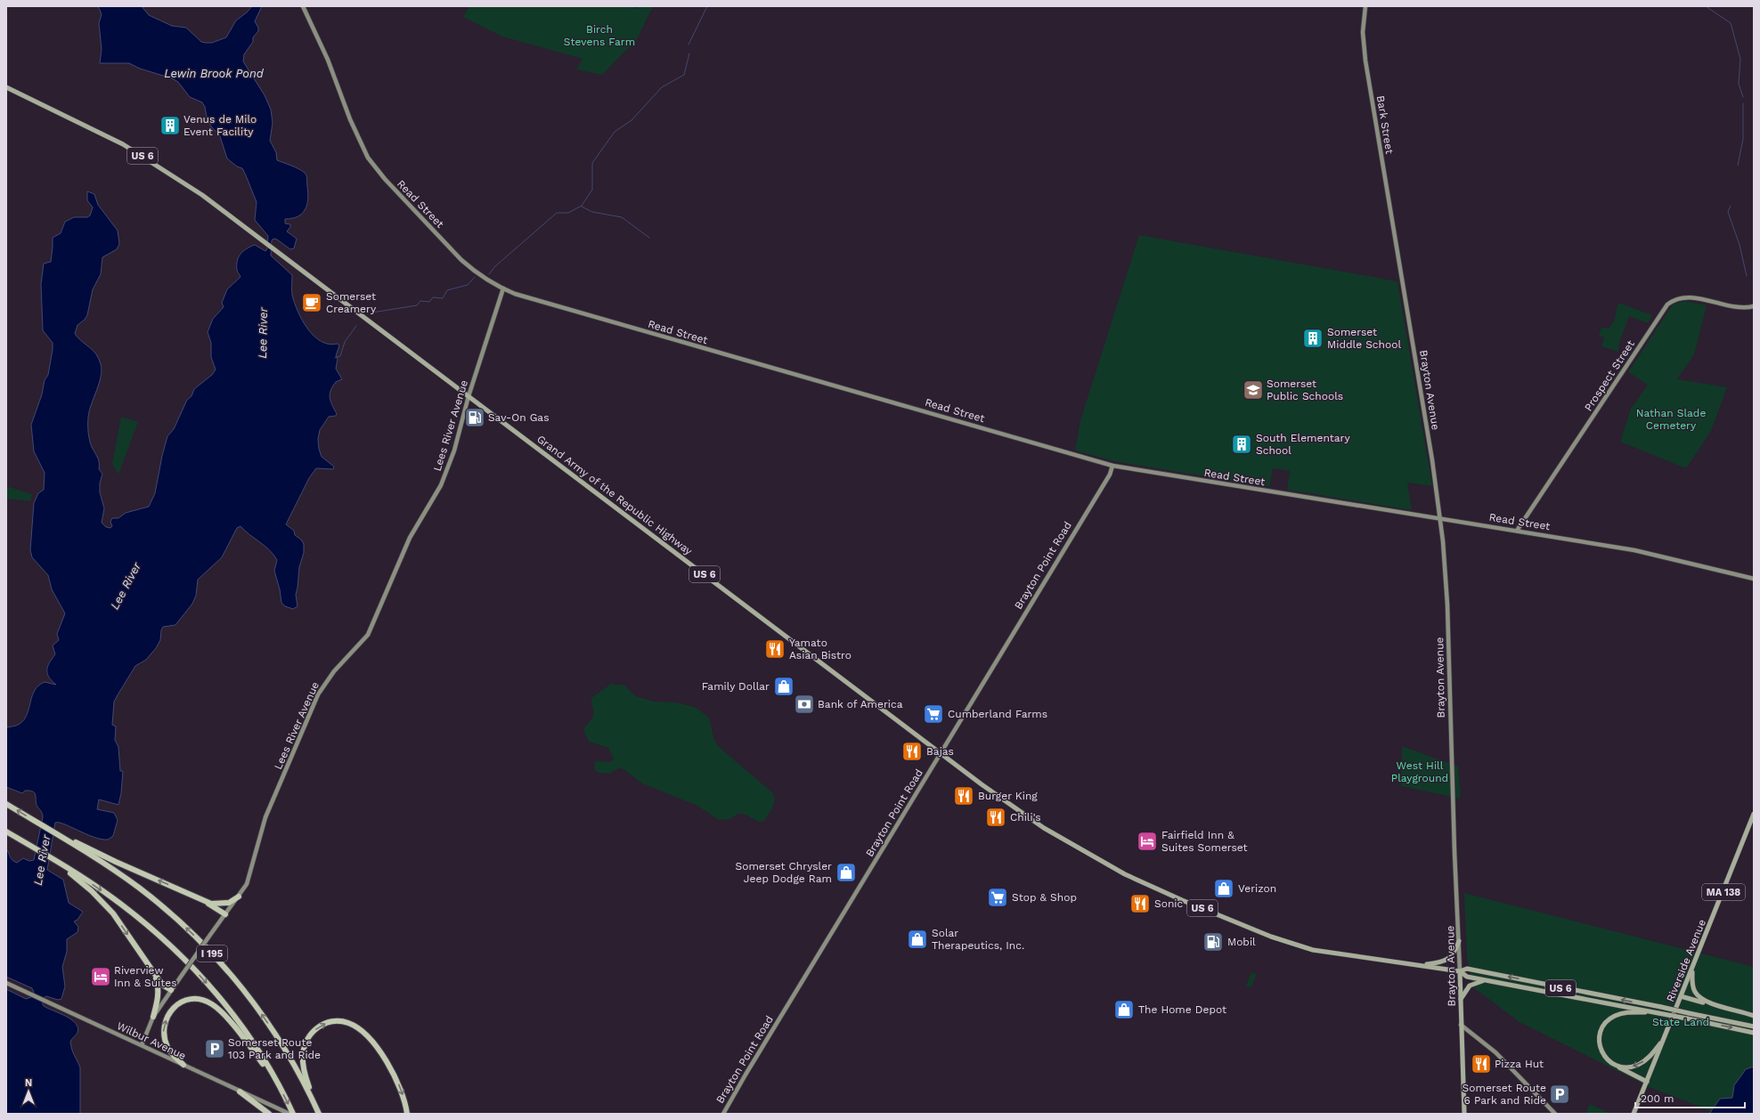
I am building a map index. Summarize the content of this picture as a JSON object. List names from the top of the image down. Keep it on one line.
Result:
{"streets":{"highway":["I 195"],"main road":["Bark Street","US 6","Read Street","Prospect Street","Brayton Avenue","Lees River Avenue","Grand Army of the Republic Highway","Brayton Point Road","MA 138","Riverside Avenue","Wilbur Avenue"]},"crossings":[["Bark Street","Brayton Avenue"],["US 6","Brayton Avenue"],["US 6","Lees River Avenue"],["US 6","Grand Army of the Republic Highway"],["Read Street","Prospect Street"],["Read Street","Brayton Avenue"],["Read Street","Lees River Avenue"],["Read Street","Brayton Point Road"],["Brayton Avenue","Grand Army of the Republic Highway"],["Lees River Avenue","Grand Army of the Republic Highway"],["Lees River Avenue","Wilbur Avenue"],["Grand Army of the Republic Highway","Brayton Point Road"],["MA 138","Riverside Avenue"]],"water":["Lewin Brook Pond","Lee River"],"parks":["Birch Stevens Farm","Nathan Slade Cemetery","West Hill Playground","State Land"],"places":{"building":["Venus de Milo Event Facility","Somerset Middle School","South Elementary School"],"cafe":["Somerset Creamery"],"school or university":["Somerset Public Schools"],"fuel station":["Sav-On Gas","Mobil"],"restaurant":["Yamato Asian Bistro","Bajas","Burger King","Chili's","Sonic","Pizza Hut"],"shop":["Family Dollar","Somerset Chrysler Jeep Dodge Ram","Verizon","Solar Therapeutics, Inc.","The Home Depot"],"bank":["Bank of America"],"supermarket":["Cumberland Farms","Stop & Shop"],"hotel":["Fairfield Inn & Suites Somerset","Riverview Inn & Suites"],"parking":["Somerset Route 103 Park and Ride","Somerset Route 6 Park and Ride"]},"scale_bar":"200 m","north":"top"}
